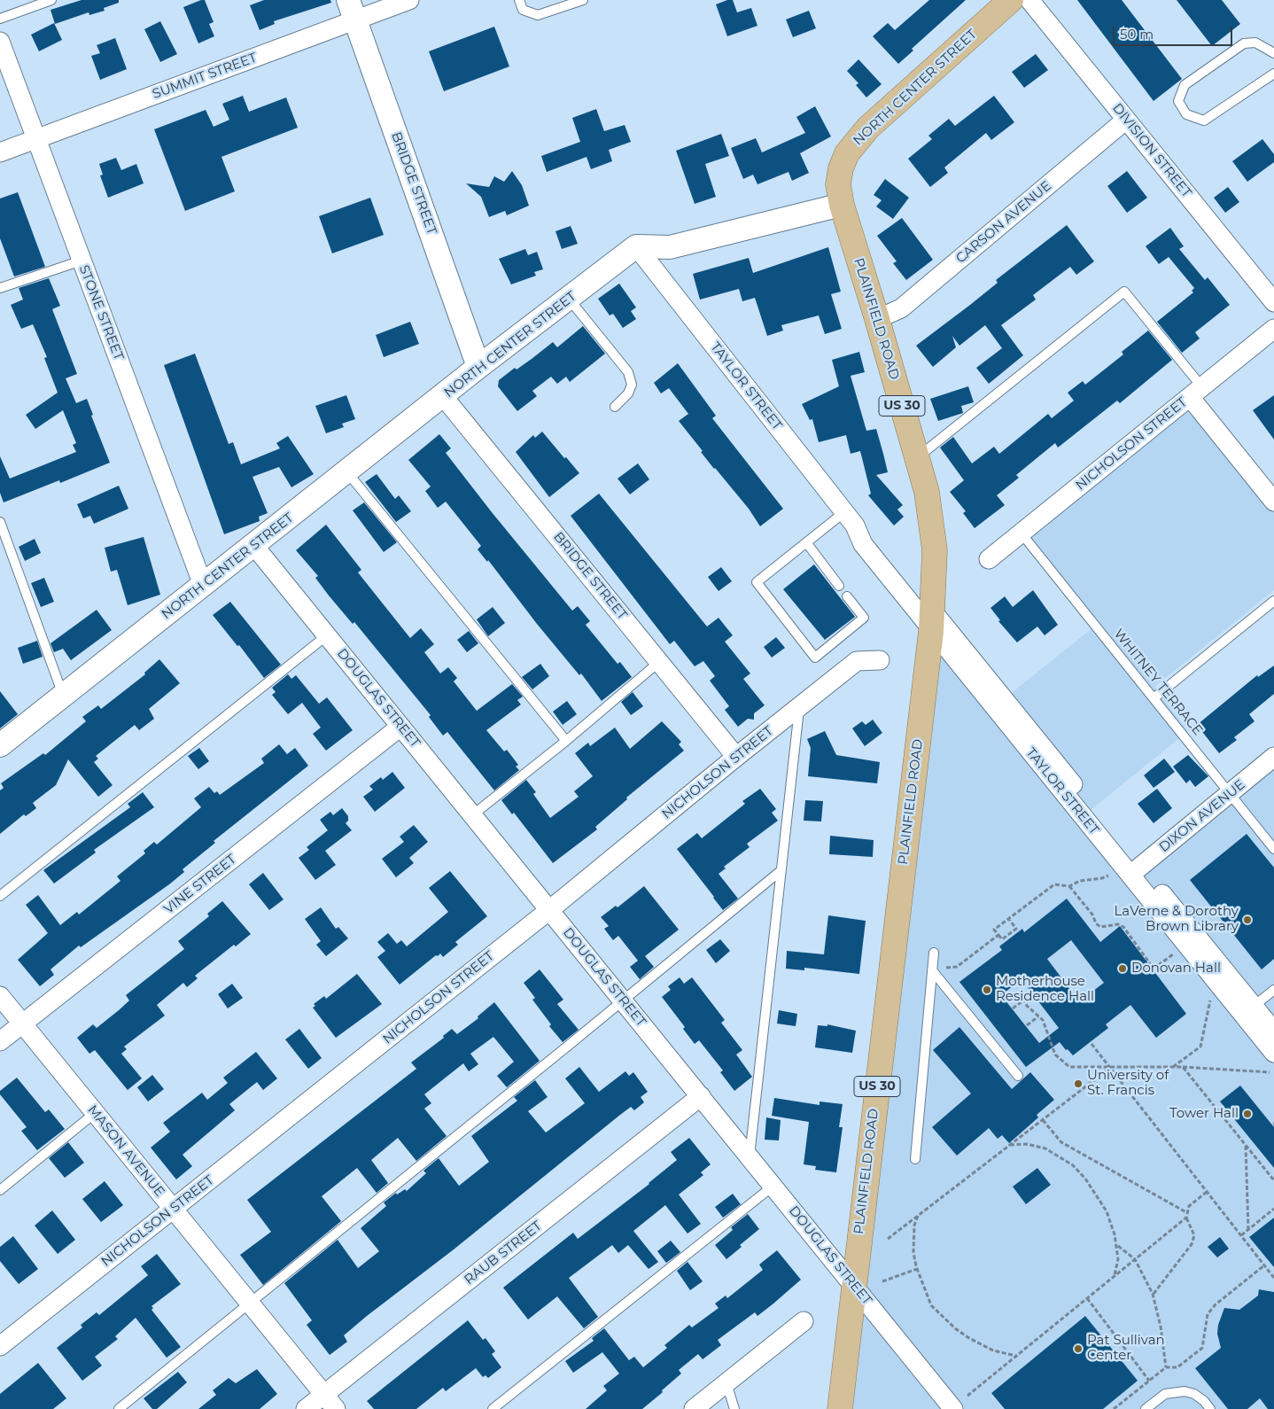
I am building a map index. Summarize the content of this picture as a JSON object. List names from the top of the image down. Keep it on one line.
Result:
{"streets":{"main road":["NORTH CENTER STREET","PLAINFIELD ROAD","US 30"],"street":["SUMMIT STREET","DIVISION STREET","BRIDGE STREET","CARSON AVENUE","STONE STREET","TAYLOR STREET","NICHOLSON STREET","DOUGLAS STREET","DIXON AVENUE","VINE STREET","MASON AVENUE","RAUB STREET"],"lane":["WHITNEY TERRACE"]},"crossings":[["SUMMIT STREET","BRIDGE STREET"],["SUMMIT STREET","STONE STREET"],["NORTH CENTER STREET","BRIDGE STREET"],["NORTH CENTER STREET","STONE STREET"],["NORTH CENTER STREET","PLAINFIELD ROAD"],["NORTH CENTER STREET","TAYLOR STREET"],["NORTH CENTER STREET","DOUGLAS STREET"],["DIVISION STREET","CARSON AVENUE"],["BRIDGE STREET","NICHOLSON STREET"],["CARSON AVENUE","PLAINFIELD ROAD"],["PLAINFIELD ROAD","TAYLOR STREET"],["PLAINFIELD ROAD","DOUGLAS STREET"],["TAYLOR STREET","DIXON AVENUE"],["NICHOLSON STREET","WHITNEY TERRACE"],["NICHOLSON STREET","DOUGLAS STREET"],["NICHOLSON STREET","MASON AVENUE"],["WHITNEY TERRACE","DIXON AVENUE"],["DOUGLAS STREET","VINE STREET"],["DOUGLAS STREET","RAUB STREET"],["VINE STREET","MASON AVENUE"],["MASON AVENUE","RAUB STREET"]],"places":["LaVerne & Dorothy Brown Library","Donovan Hall","Motherhouse Residence Hall","University of St. Francis","Tower Hall","Pat Sullivan Center"],"scale_bar":"50 m"}
